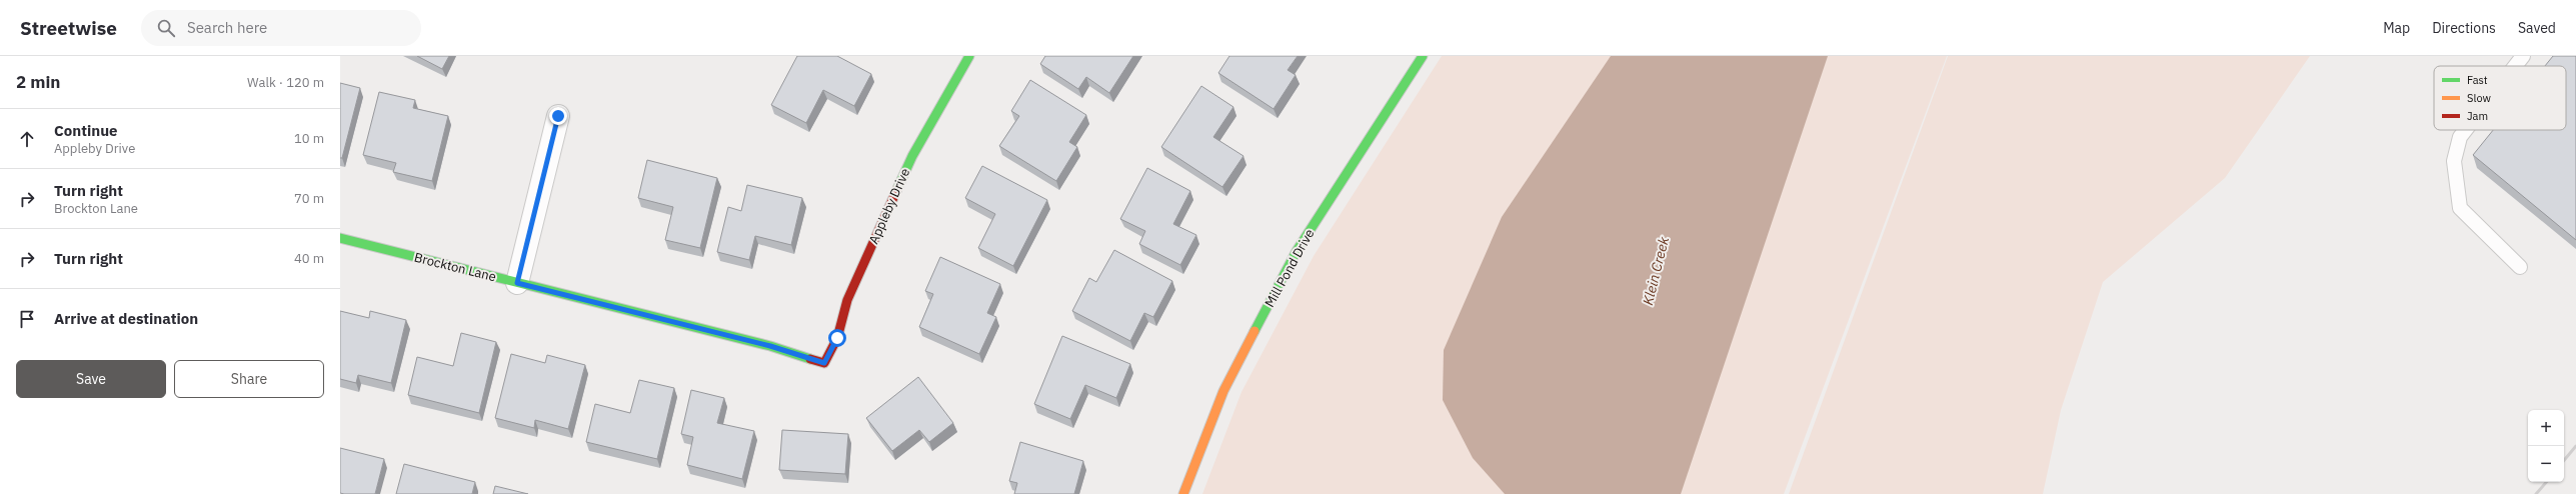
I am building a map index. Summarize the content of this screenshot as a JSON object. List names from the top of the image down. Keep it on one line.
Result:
{"streets":{"street":["Appleby Drive","Brockton Lane","Mill Pond Drive"]},"crossings":[["Appleby Drive","Brockton Lane"]],"water":["Klein Creek"],"legend":["Fast","Slow","Jam"],"page":{"header":"Streetwise","search":"Search here","nav":["Map","Directions","Saved"],"heading":["2 min","Walk · 120 m"],"list":[["Continue","Appleby Drive","10 m"],["Turn right","Brockton Lane","70 m"],["Turn right","40 m"],"Arrive at destination"],"buttons":["Save","Share"],"map_buttons":["+","−"]}}
